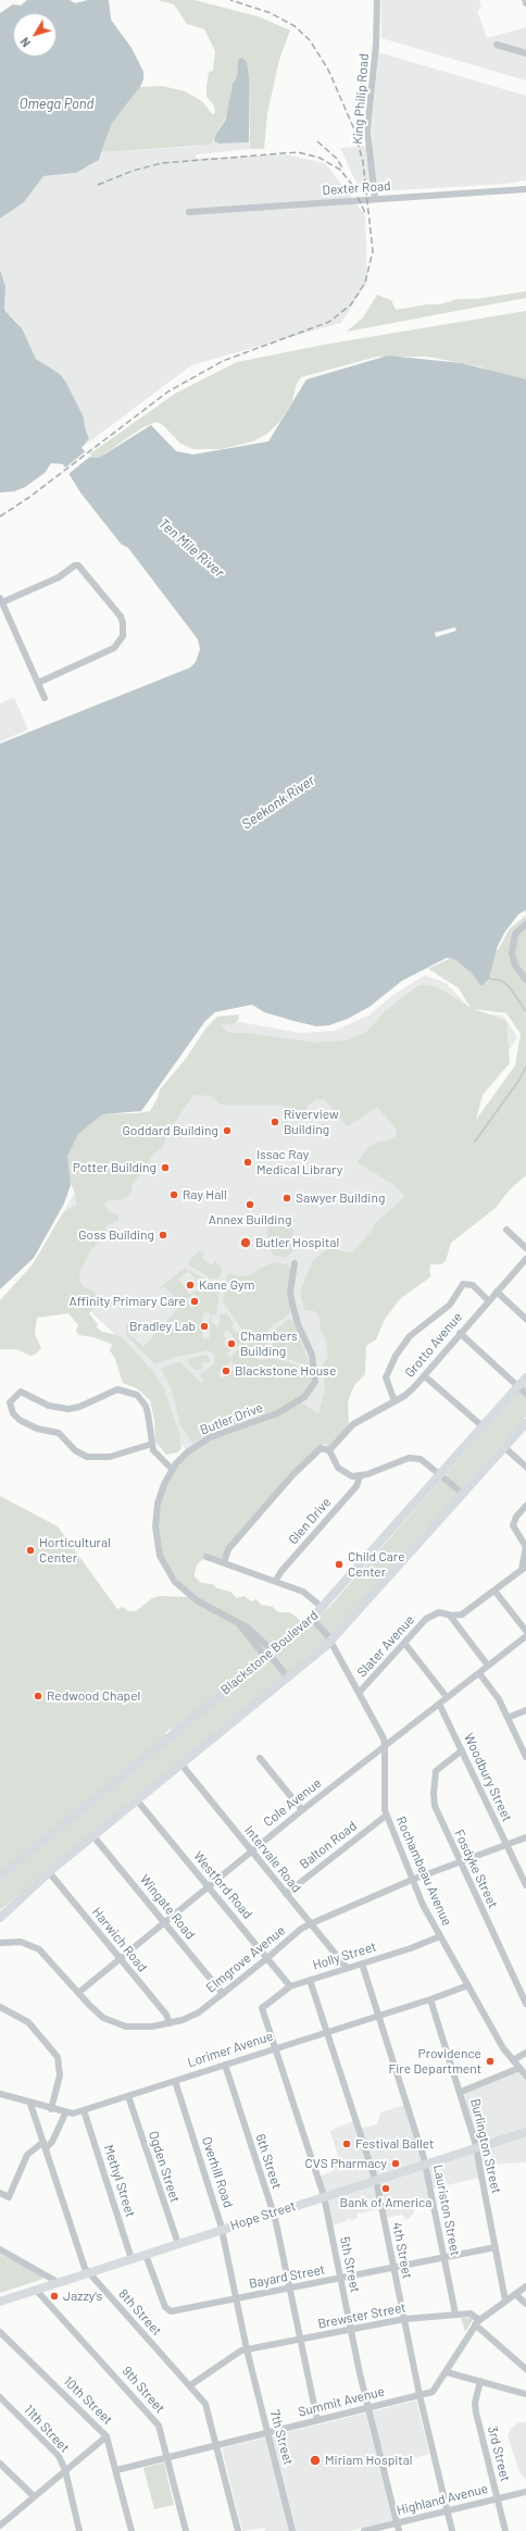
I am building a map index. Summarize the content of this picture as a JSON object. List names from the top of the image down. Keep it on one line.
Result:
{"streets":{"main road":["Blackstone Boulevard","Hope Street"],"street":["King Philip Road","Dexter Road","Grotto Avenue","Butler Drive","Glen Drive","Slater Avenue","Woodbury Street","Cole Avenue","Balton Road","Intervale Road","Fosdyke Street","Rochambeau Avenue","Westford Road","Wingate Road","Harwich Road","Holly Street","Elmgrove Avenue","Lorimer Avenue","Burlington Street","6th Street","Ogden Street","Overhill Road","Methyl Street","Lauriston Street","4th Street","5th Street","Bayard Street","8th Street","Brewster Street","9th Street","10th Street","Summit Avenue","11th Street","7th Street","3rd Street","Highland Avenue"]},"crossings":[["King Philip Road","Dexter Road"],["Butler Drive","Blackstone Boulevard"],["Slater Avenue","Rochambeau Avenue"],["Blackstone Boulevard","Rochambeau Avenue"],["Woodbury Street","Cole Avenue"],["Woodbury Street","Fosdyke Street"],["Woodbury Street","Elmgrove Avenue"],["Cole Avenue","Intervale Road"],["Cole Avenue","Rochambeau Avenue"],["Cole Avenue","Westford Road"],["Cole Avenue","Wingate Road"],["Cole Avenue","Harwich Road"],["Cole Avenue","Elmgrove Avenue"],["Balton Road","Intervale Road"],["Balton Road","Rochambeau Avenue"],["Intervale Road","Holly Street"],["Intervale Road","Elmgrove Avenue"],["Fosdyke Street","Elmgrove Avenue"],["Rochambeau Avenue","Holly Street"],["Rochambeau Avenue","Elmgrove Avenue"],["Rochambeau Avenue","Lorimer Avenue"],["Westford Road","Holly Street"],["Westford Road","Elmgrove Avenue"],["Wingate Road","Elmgrove Avenue"],["Harwich Road","Elmgrove Avenue"],["Holly Street","Lauriston Street"],["Holly Street","4th Street"],["Holly Street","5th Street"],["Lorimer Avenue","Burlington Street"],["Lorimer Avenue","6th Street"],["Lorimer Avenue","Ogden Street"],["Lorimer Avenue","Overhill Road"],["Lorimer Avenue","Methyl Street"],["Lorimer Avenue","Lauriston Street"],["Lorimer Avenue","4th Street"],["Lorimer Avenue","5th Street"],["Lorimer Avenue","8th Street"],["Burlington Street","Hope Street"],["Burlington Street","Bayard Street"],["Burlington Street","Summit Avenue"],["6th Street","Hope Street"],["6th Street","Bayard Street"],["6th Street","Brewster Street"],["6th Street","Summit Avenue"],["Ogden Street","Hope Street"],["Overhill Road","Hope Street"],["Overhill Road","Bayard Street"],["Overhill Road","Brewster Street"],["Overhill Road","7th Street"],["Methyl Street","Hope Street"],["Lauriston Street","Hope Street"],["Lauriston Street","Bayard Street"],["Lauriston Street","Brewster Street"],["Hope Street","4th Street"],["Hope Street","5th Street"],["Hope Street","Bayard Street"],["Hope Street","8th Street"],["Hope Street","9th Street"],["4th Street","Bayard Street"],["4th Street","Brewster Street"],["4th Street","Summit Avenue"],["4th Street","Highland Avenue"],["5th Street","Bayard Street"],["5th Street","Brewster Street"],["5th Street","Summit Avenue"],["5th Street","Highland Avenue"],["8th Street","Brewster Street"],["8th Street","Summit Avenue"],["Brewster Street","Summit Avenue"],["Brewster Street","7th Street"],["9th Street","Summit Avenue"],["10th Street","Summit Avenue"],["Summit Avenue","7th Street"],["3rd Street","Highland Avenue"]],"water":["Omega Pond","Ten Mile River","Seekonk River"],"places":["Riverview Building","Goddard Building","Issac Ray Medical Library","Potter Building","Ray Hall","Sawyer Building","Annex Building","Goss Building","Butler Hospital","Kane Gym","Affinity Primary Care","Bradley Lab","Chambers Building","Blackstone House","Horticultural Center","Child Care Center","Redwood Chapel","Providence Fire Department","Festival Ballet","CVS Pharmacy","Bank of America","Jazzy's","Miriam Hospital"],"north":"bottom left"}
